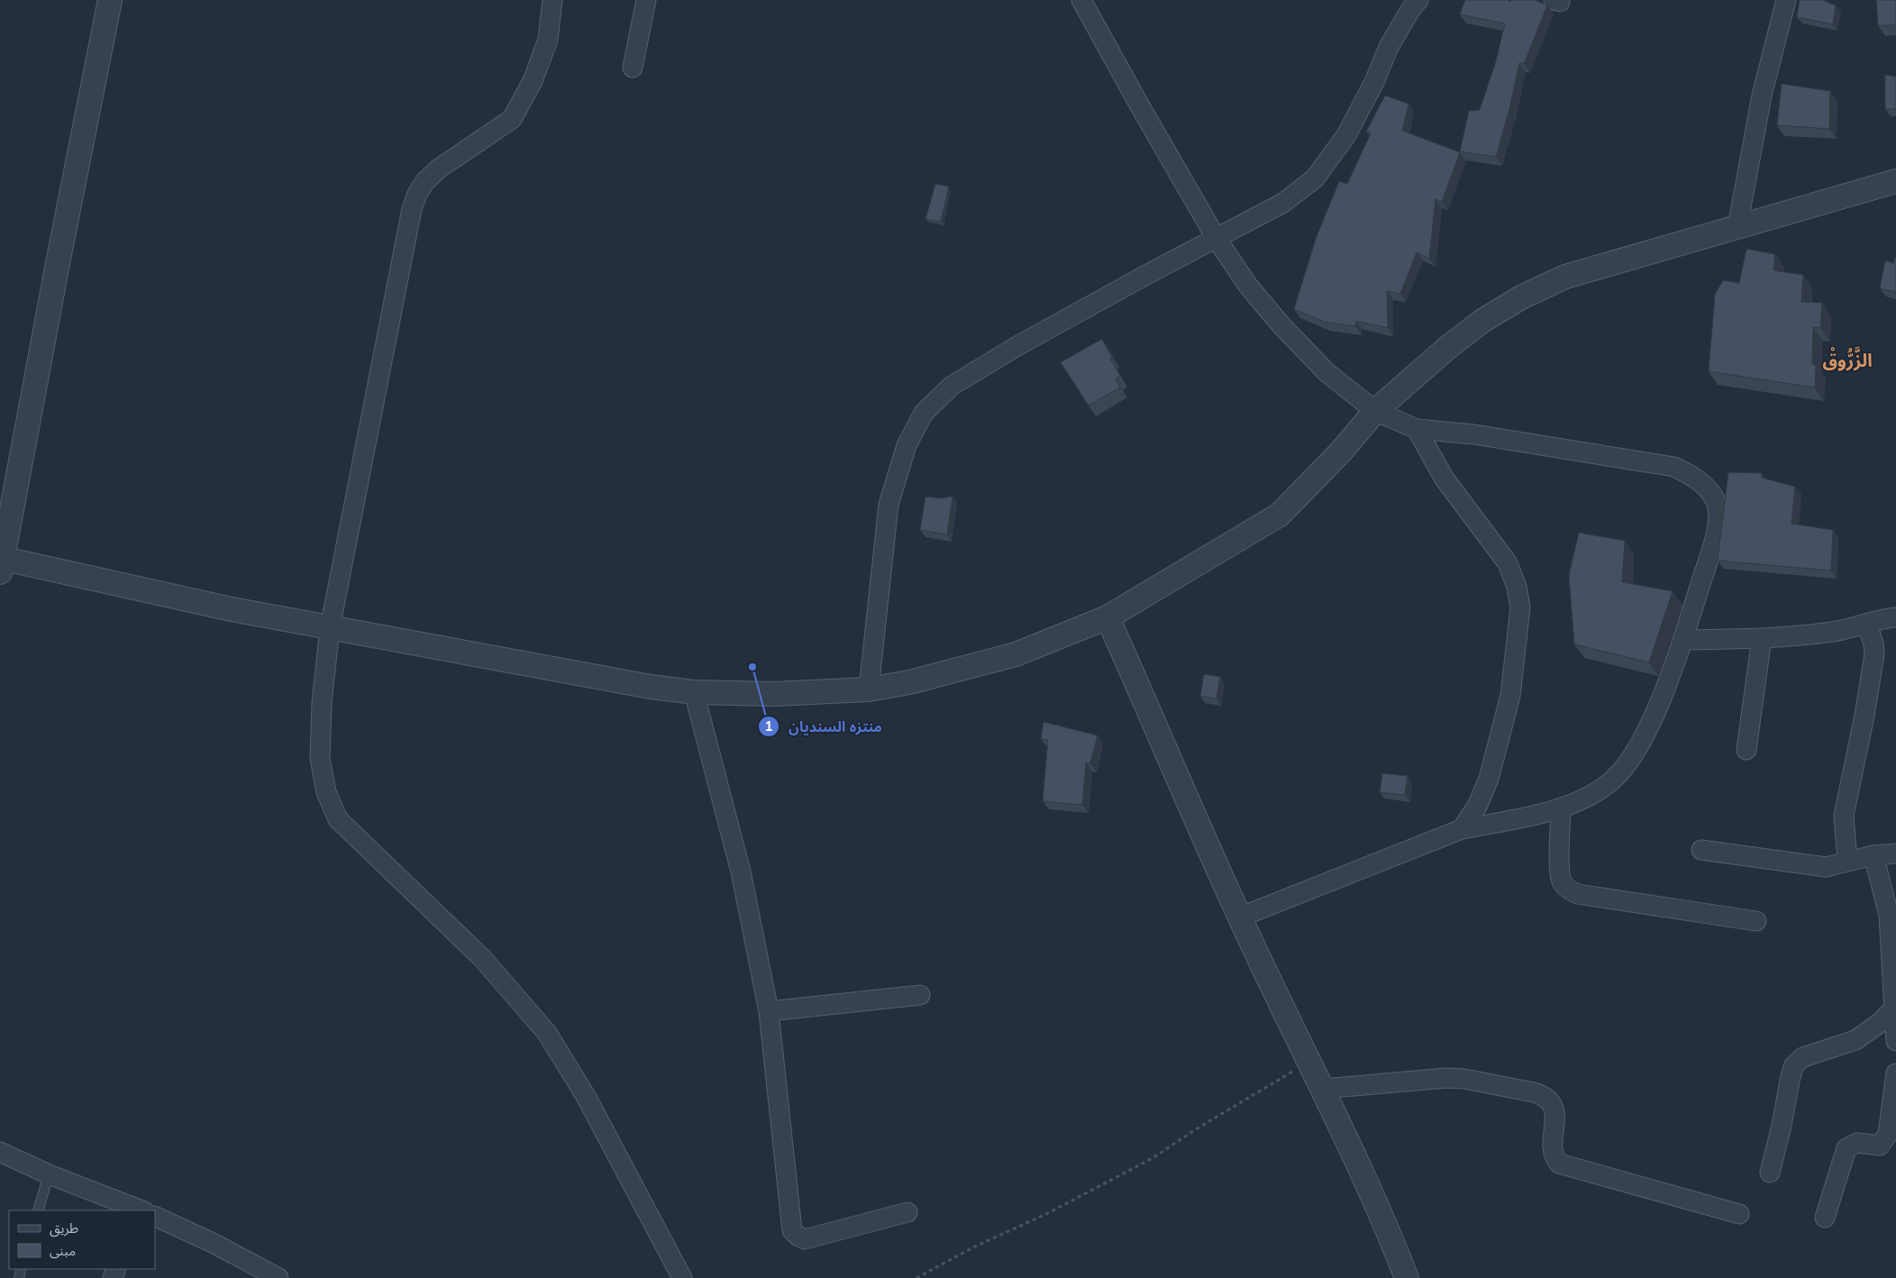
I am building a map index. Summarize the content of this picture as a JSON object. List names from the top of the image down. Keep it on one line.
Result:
{"districts":["الزَّرُّوقْ"],"places":["منتزه السنديان"],"legend":["طريق","مبنى"]}
